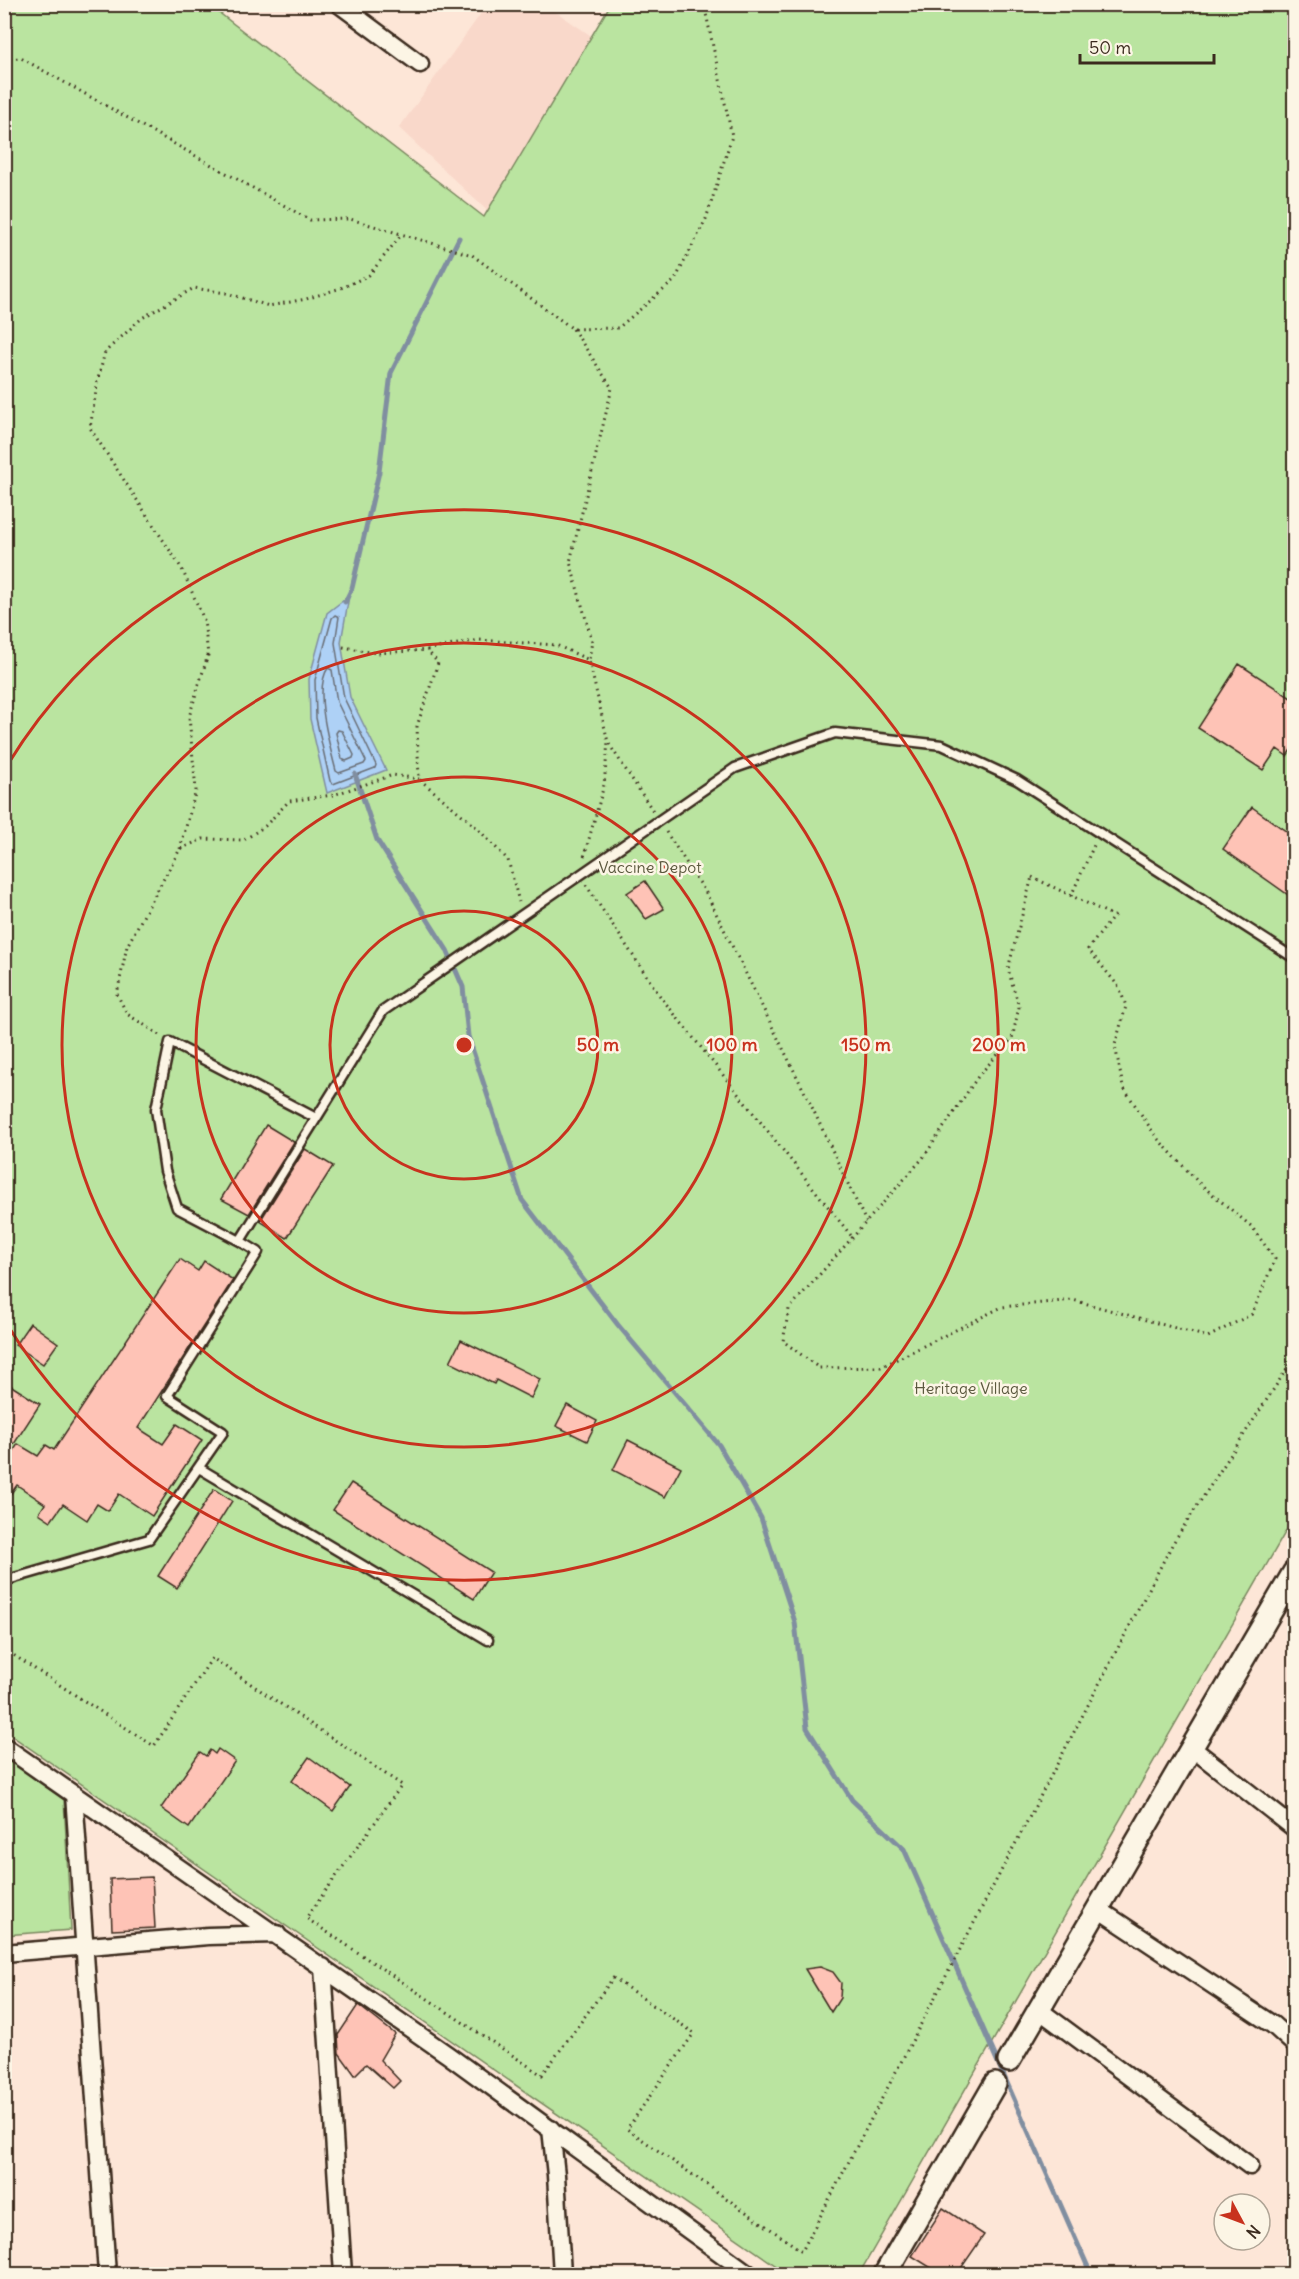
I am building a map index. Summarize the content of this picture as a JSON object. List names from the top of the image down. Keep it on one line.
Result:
{"parks":["Vaccine Depot","Heritage Village"],"scale_bar":"50 m","north":"bottom right","rings":["50 m","100 m","150 m","200 m"]}
